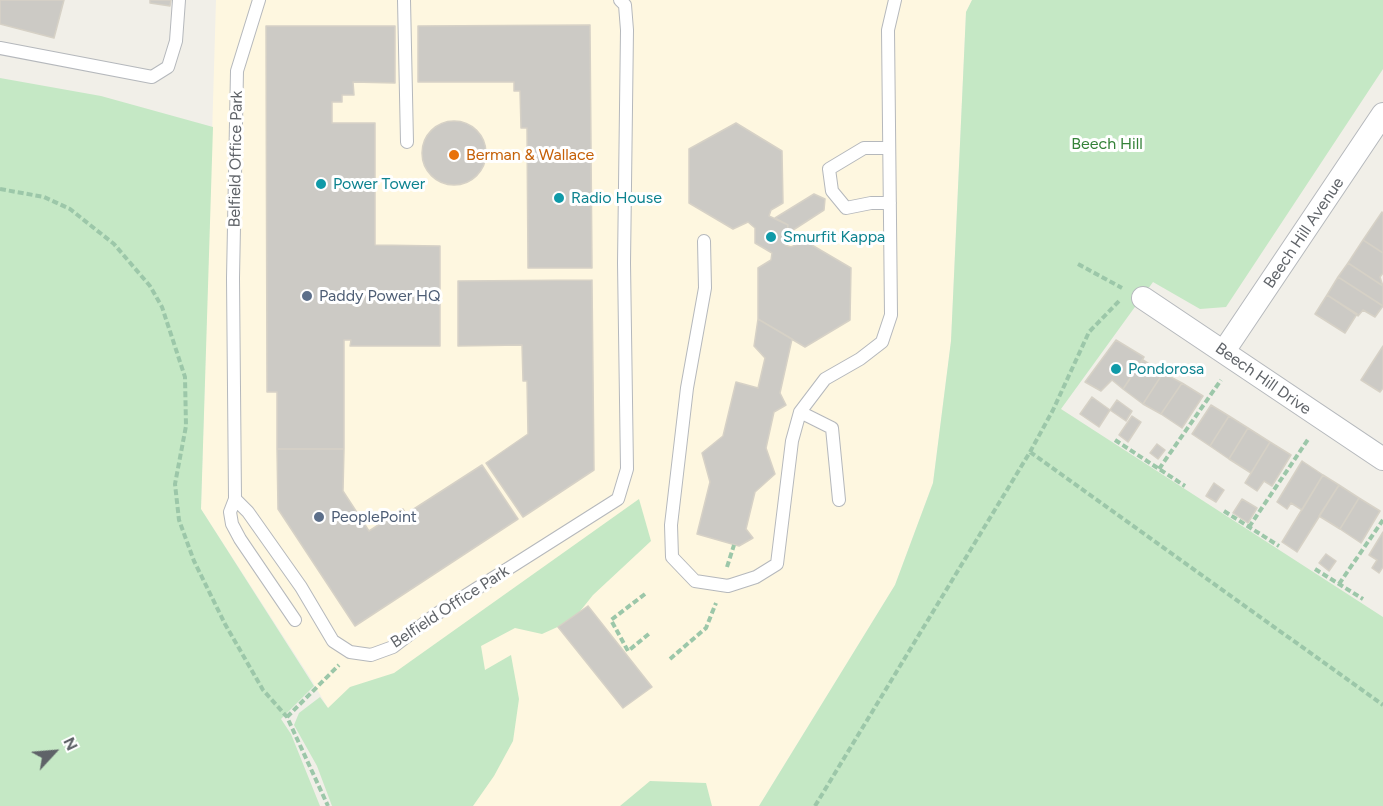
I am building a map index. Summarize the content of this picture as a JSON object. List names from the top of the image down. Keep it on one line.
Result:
{"streets":{"street":["Beech Hill Avenue","Beech Hill Drive"],"lane":["Belfield Office Park"]},"crossings":[["Beech Hill Avenue","Beech Hill Drive"]],"parks":["Beech Hill"],"places":["Berman & Wallace","Power Tower","Radio House","Smurfit Kappa","Paddy Power HQ","Pondorosa","PeoplePoint"],"north":"top right"}
